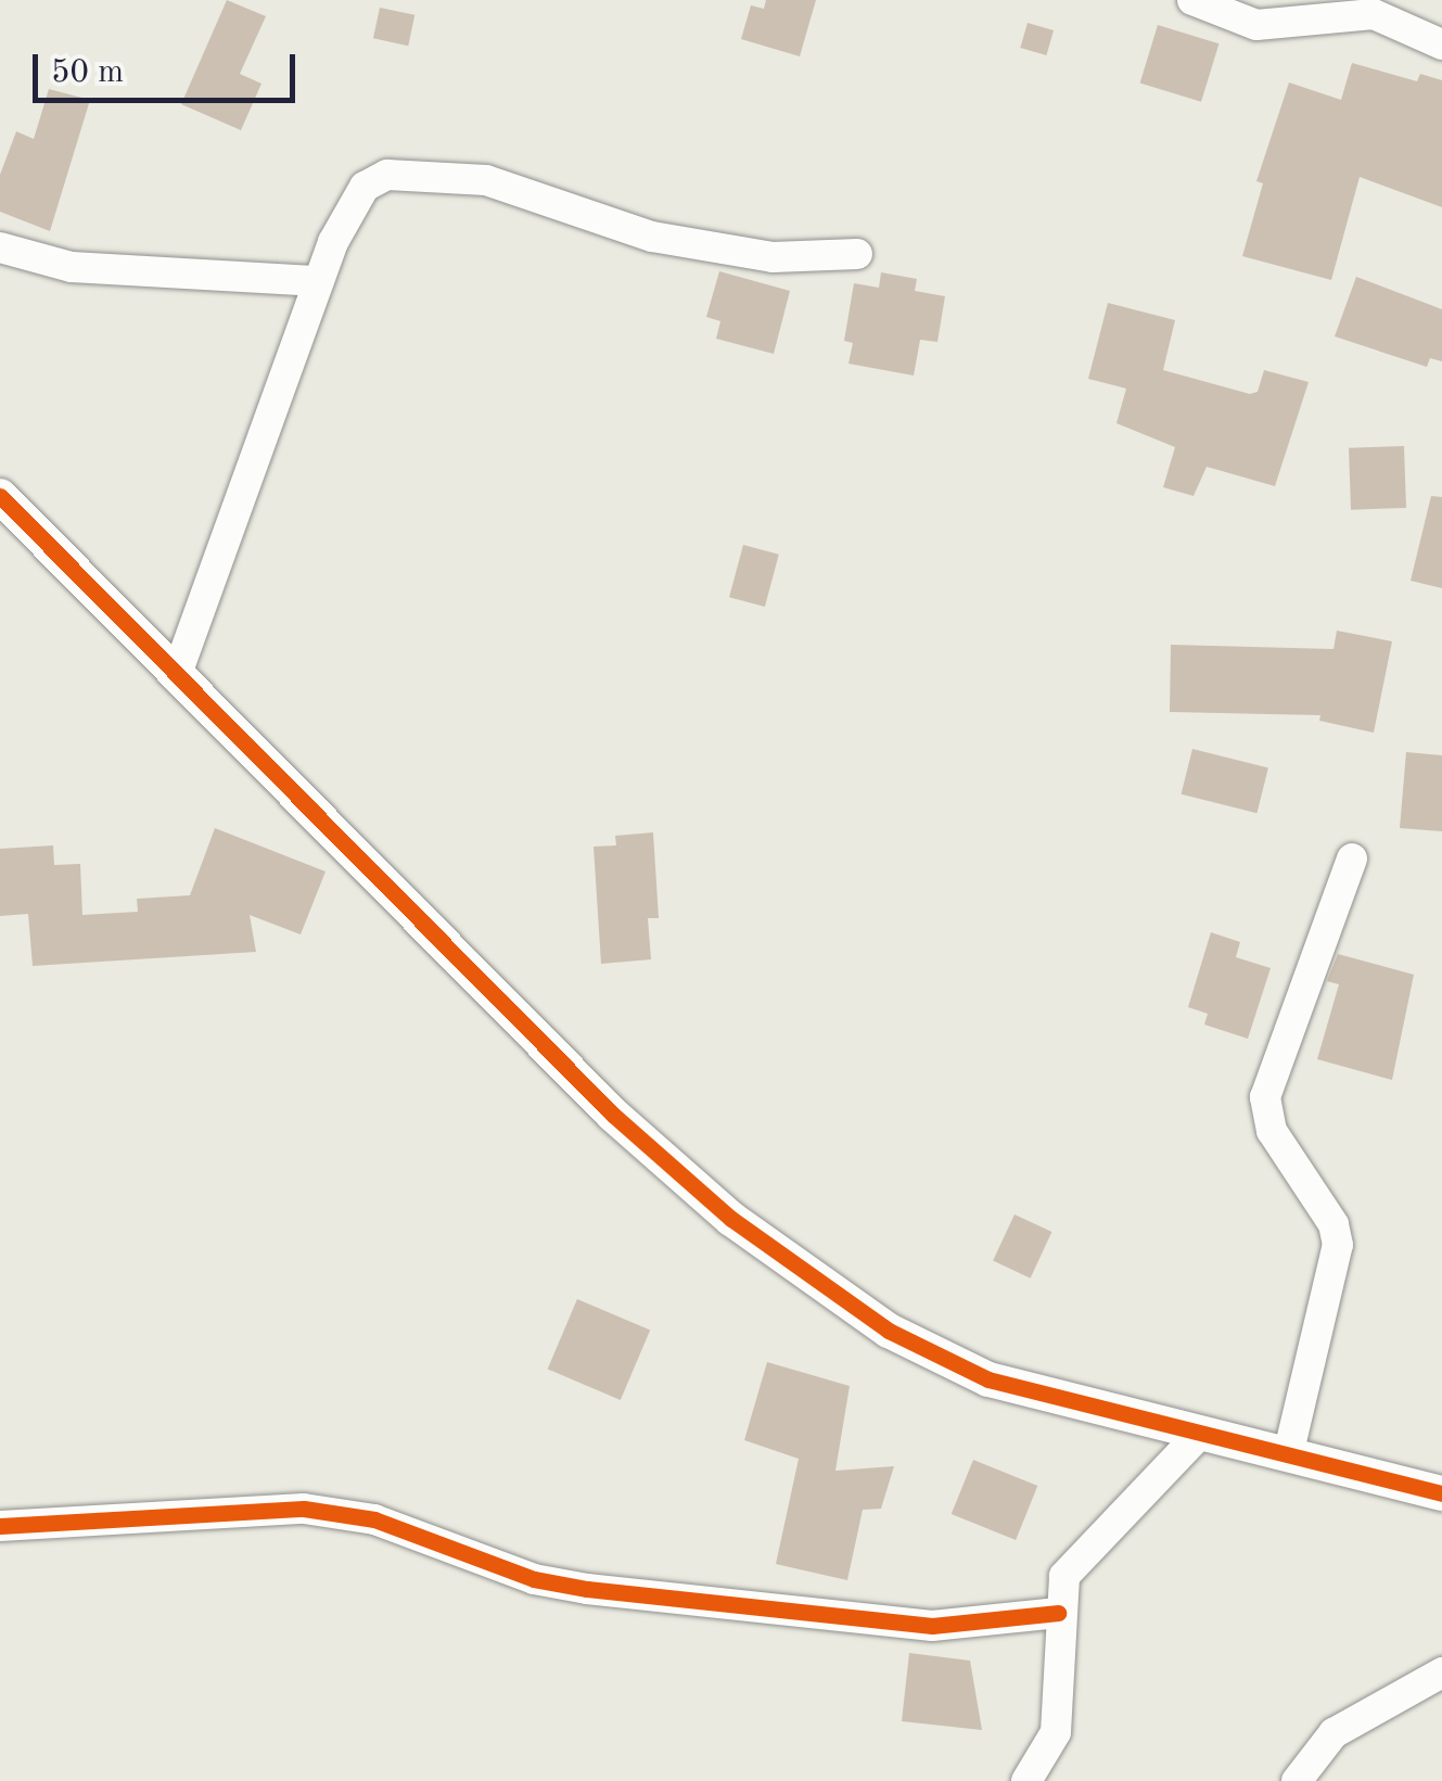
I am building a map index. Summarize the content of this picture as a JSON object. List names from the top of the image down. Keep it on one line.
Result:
{"scale_bar":"50 m"}
